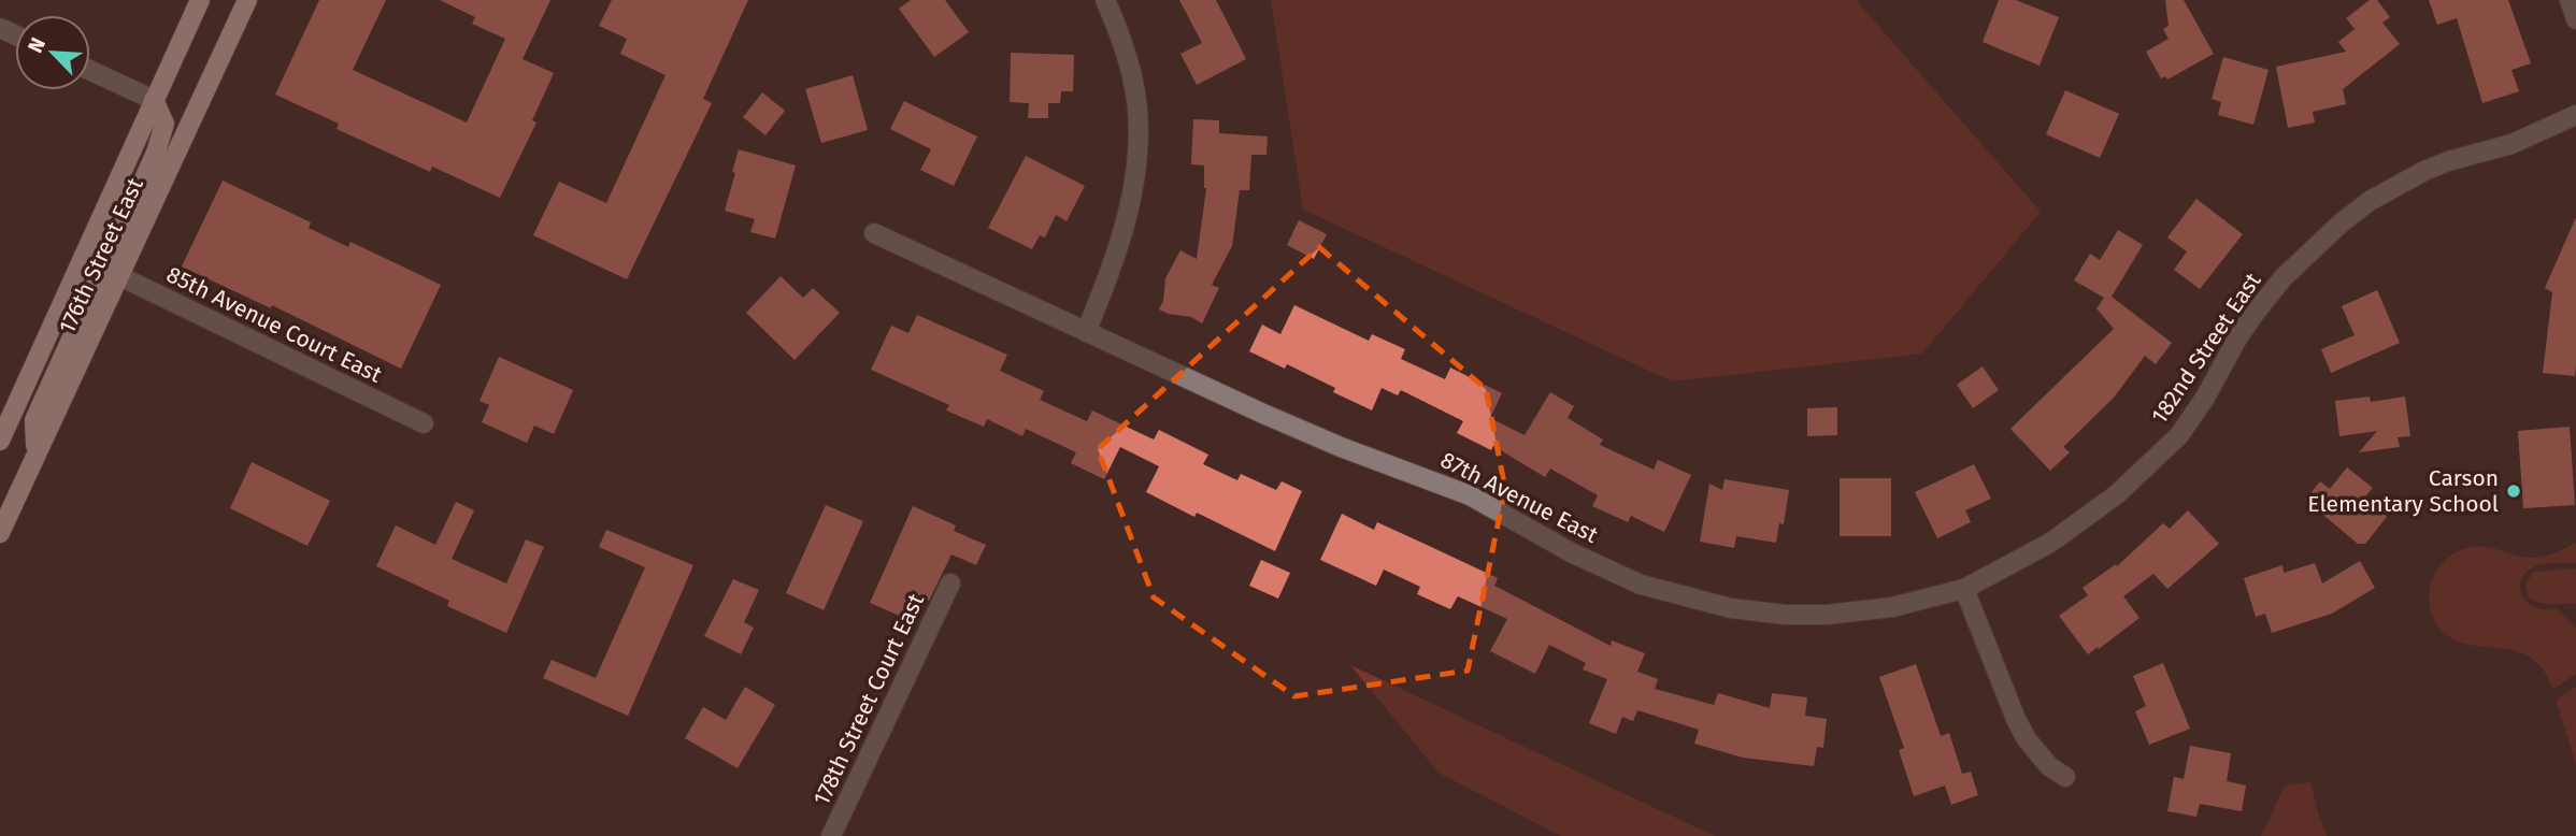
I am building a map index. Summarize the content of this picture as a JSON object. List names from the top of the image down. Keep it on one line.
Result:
{"streets":{"main road":["176th Street East"],"street":["85th Avenue Court East","182nd Street East","87th Avenue East","178th Street Court East"]},"crossings":[["176th Street East","85th Avenue Court East"],["182nd Street East","87th Avenue East"]],"places":["Carson Elementary School"],"north":"top left"}
